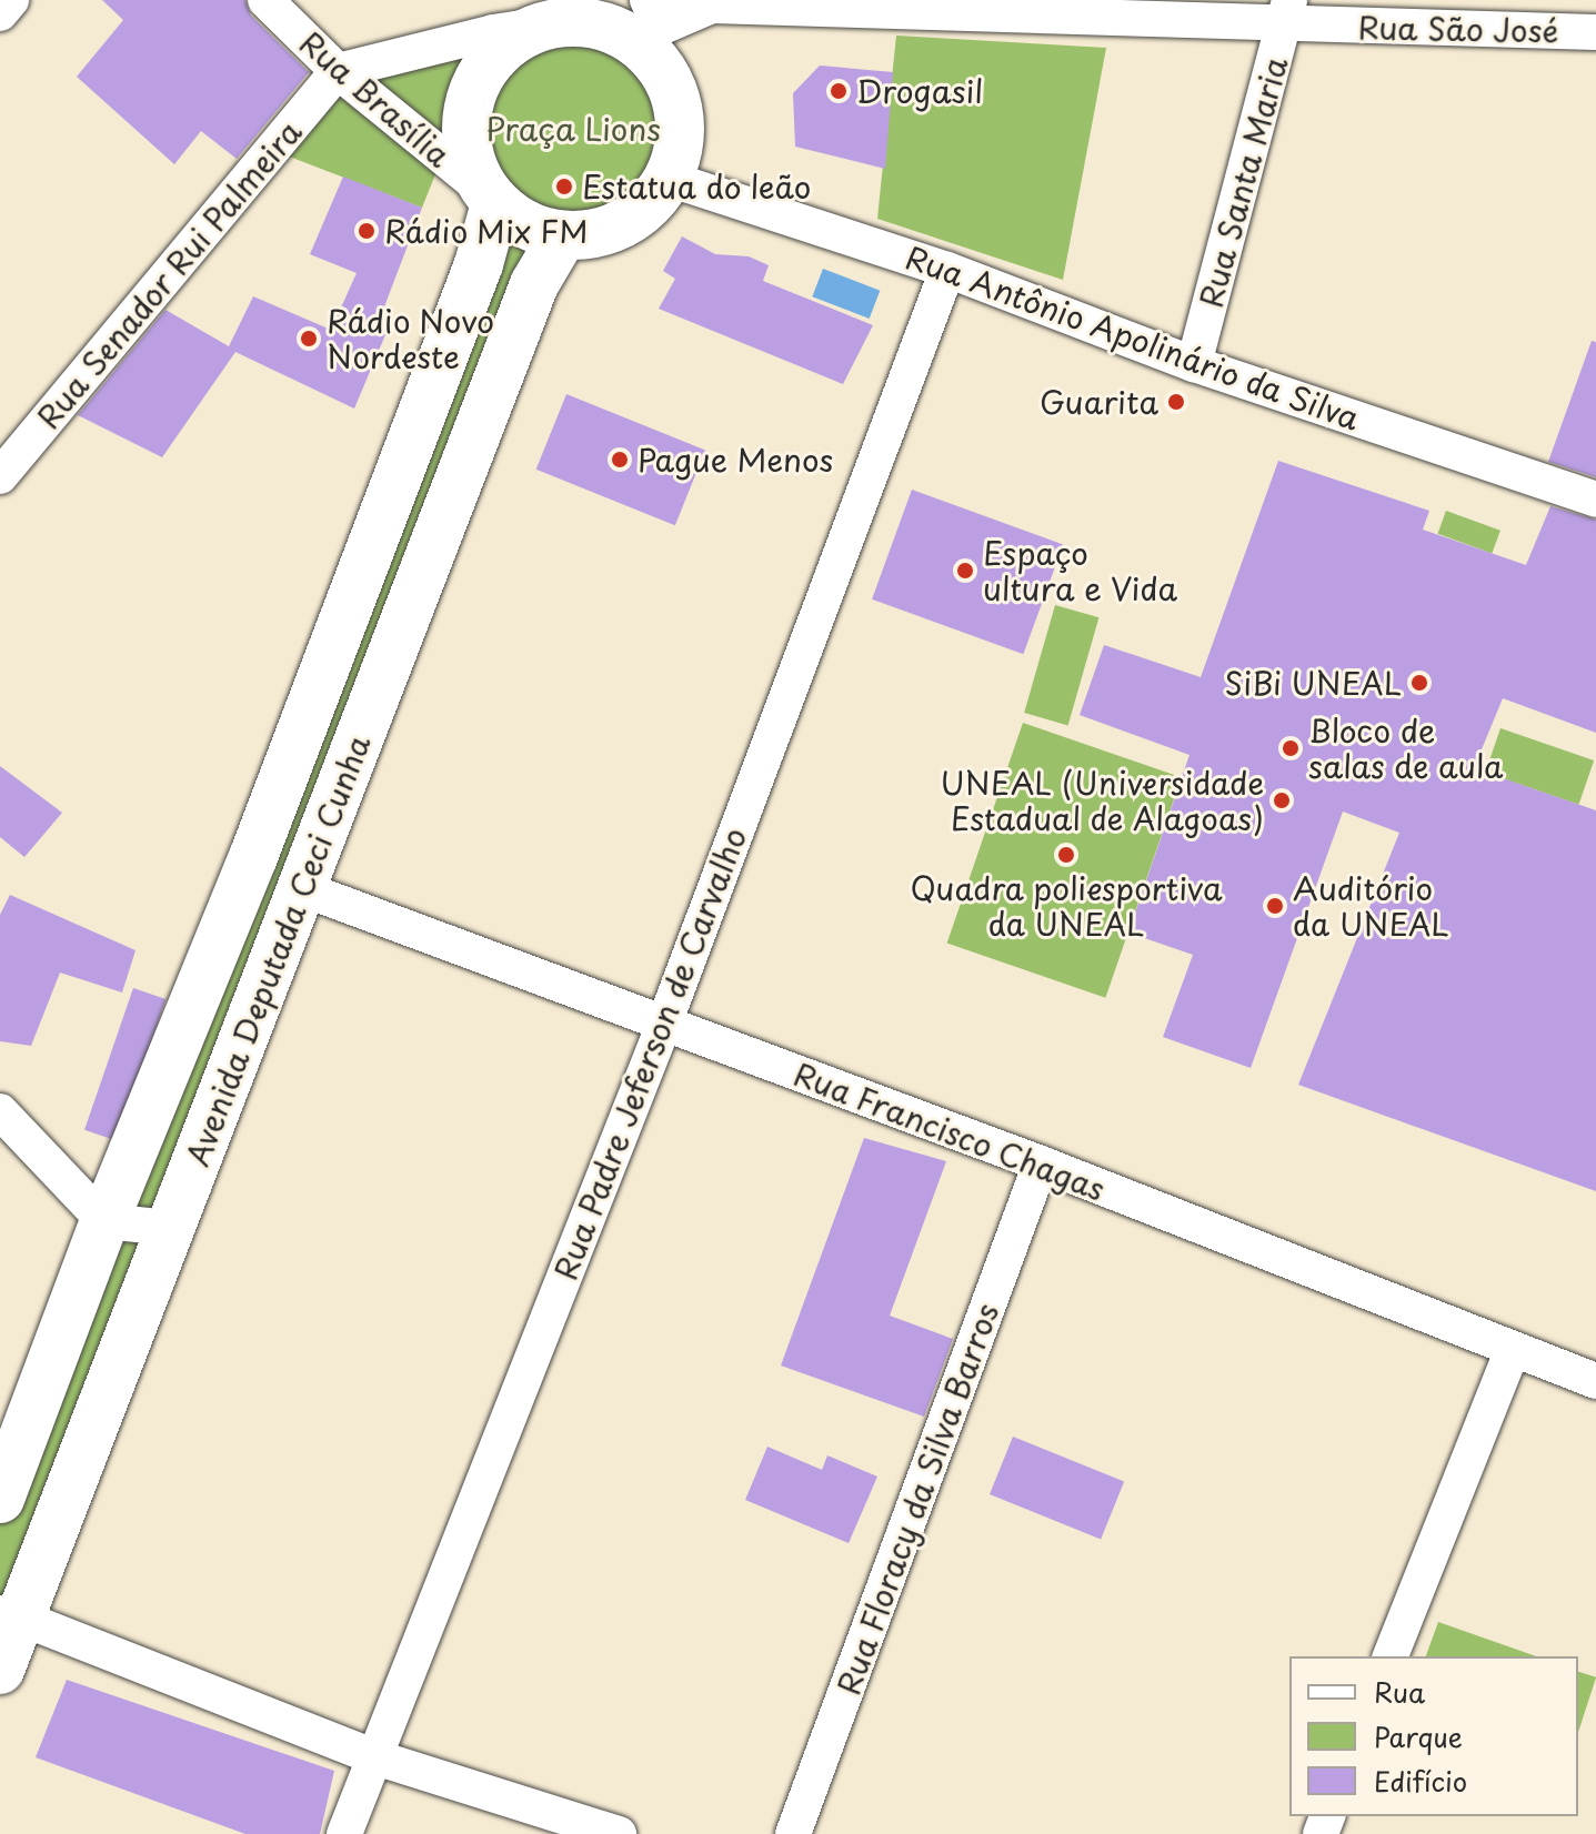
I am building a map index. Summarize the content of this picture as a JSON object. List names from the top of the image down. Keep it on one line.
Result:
{"streets":{"main road":["Avenida Deputada Ceci Cunha"],"street":["Rua São José","Rua Brasília","Rua Santa Maria","Rua Senador Rui Palmeira","Rua Antônio Apolinário da Silva","Rua Padre Jeferson de Carvalho","Rua Francisco Chagas","Rua Floracy da Silva Barros"]},"crossings":[["Rua São José","Rua Brasília"],["Rua São José","Rua Santa Maria"],["Rua São José","Rua Antônio Apolinário da Silva"],["Rua São José","Avenida Deputada Ceci Cunha"],["Rua Brasília","Rua Senador Rui Palmeira"],["Rua Brasília","Rua Antônio Apolinário da Silva"],["Rua Brasília","Avenida Deputada Ceci Cunha"],["Rua Santa Maria","Rua Antônio Apolinário da Silva"],["Rua Antônio Apolinário da Silva","Avenida Deputada Ceci Cunha"],["Rua Antônio Apolinário da Silva","Rua Padre Jeferson de Carvalho"],["Avenida Deputada Ceci Cunha","Rua Francisco Chagas"],["Rua Padre Jeferson de Carvalho","Rua Francisco Chagas"],["Rua Francisco Chagas","Rua Floracy da Silva Barros"]],"parks":["Praça Lions"],"places":["Drogasil","Estatua do leão","Rádio Mix FM","Rádio Novo Nordeste","Guarita","Pague Menos","Espaço ultura e Vida","SiBi UNEAL","Bloco de salas de aula","UNEAL (Universidade Estadual de Alagoas)","Quadra poliesportiva da UNEAL","Auditório da UNEAL"],"legend":["Rua","Parque","Edifício"]}
